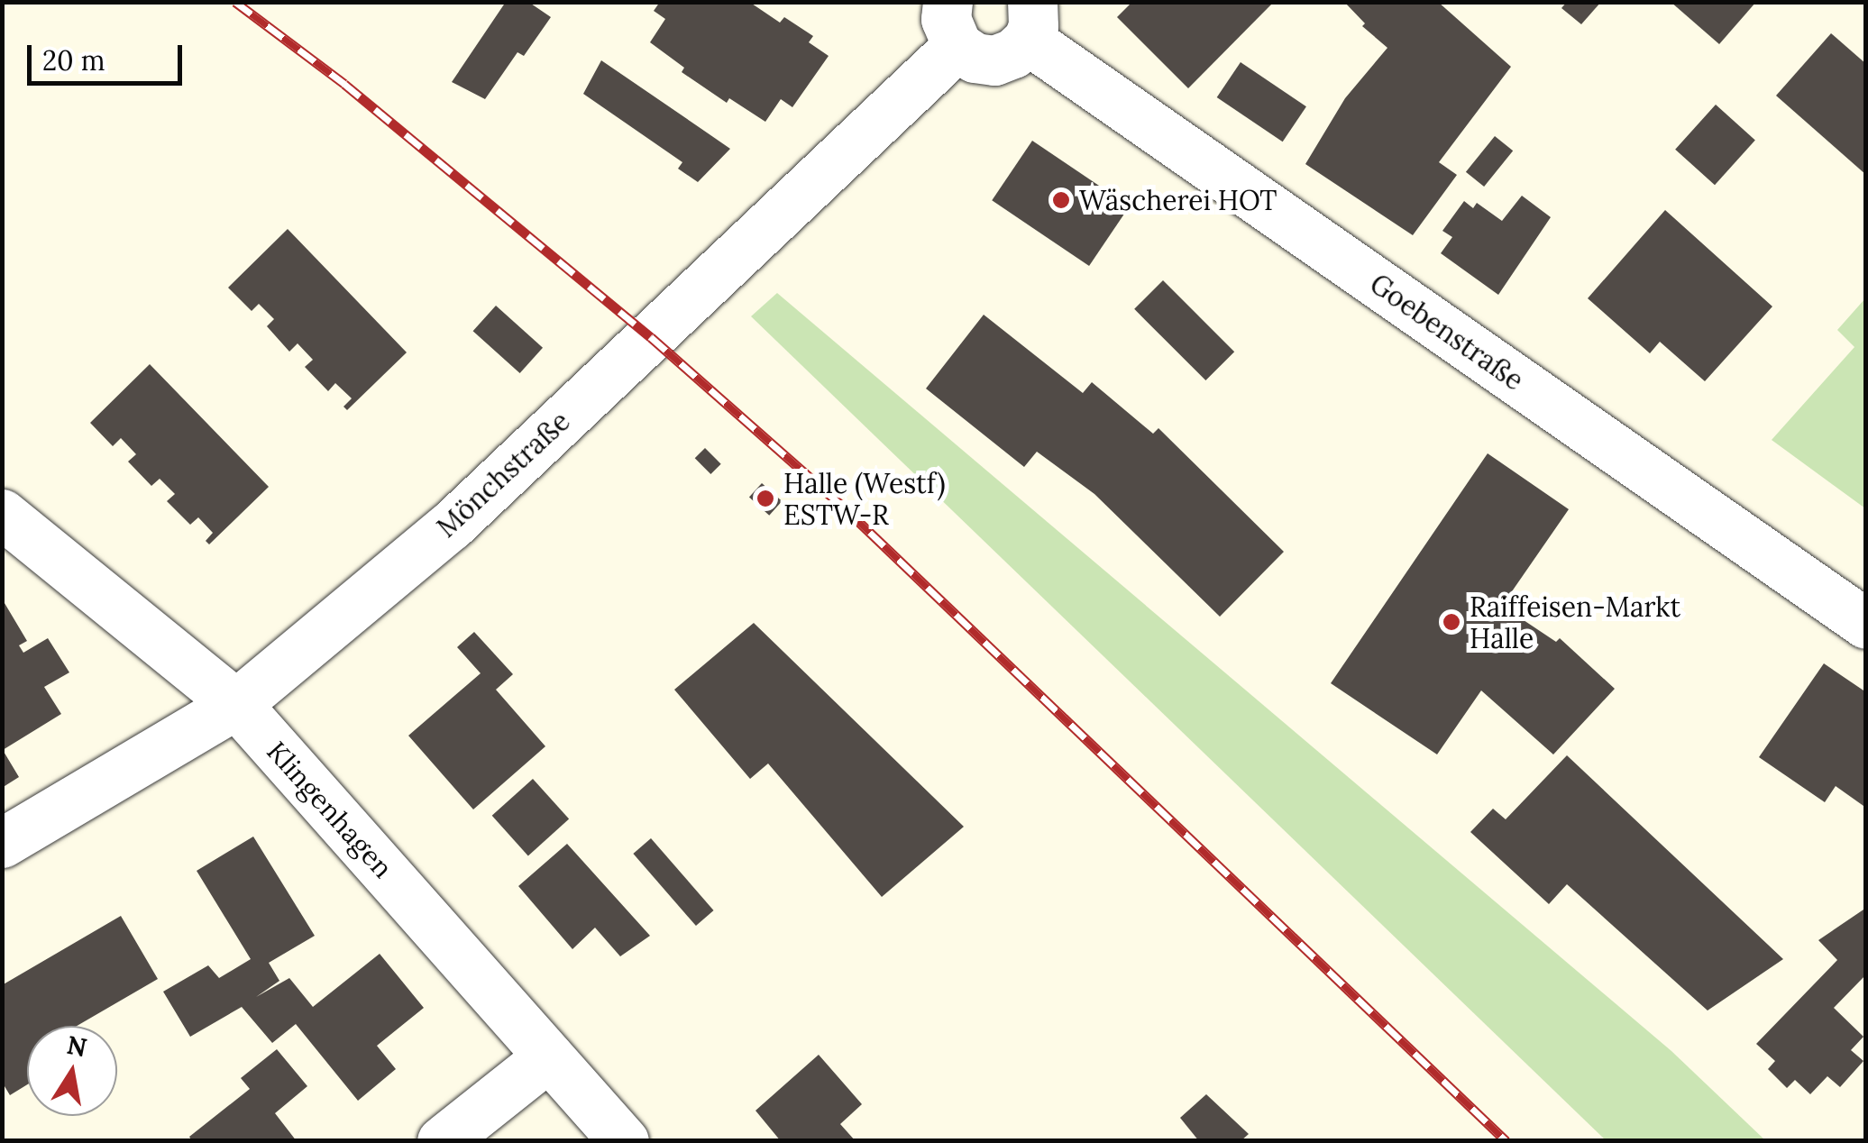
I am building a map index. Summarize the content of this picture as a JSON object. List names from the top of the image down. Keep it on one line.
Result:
{"streets":{"street":["Goebenstraße","Mönchstraße","Klingenhagen"]},"crossings":[["Mönchstraße","Klingenhagen"]],"places":["Wäscherei HOT","Halle (Westf) ESTW-R","Raiffeisen-Markt Halle"],"scale_bar":"20 m","north":"top"}
